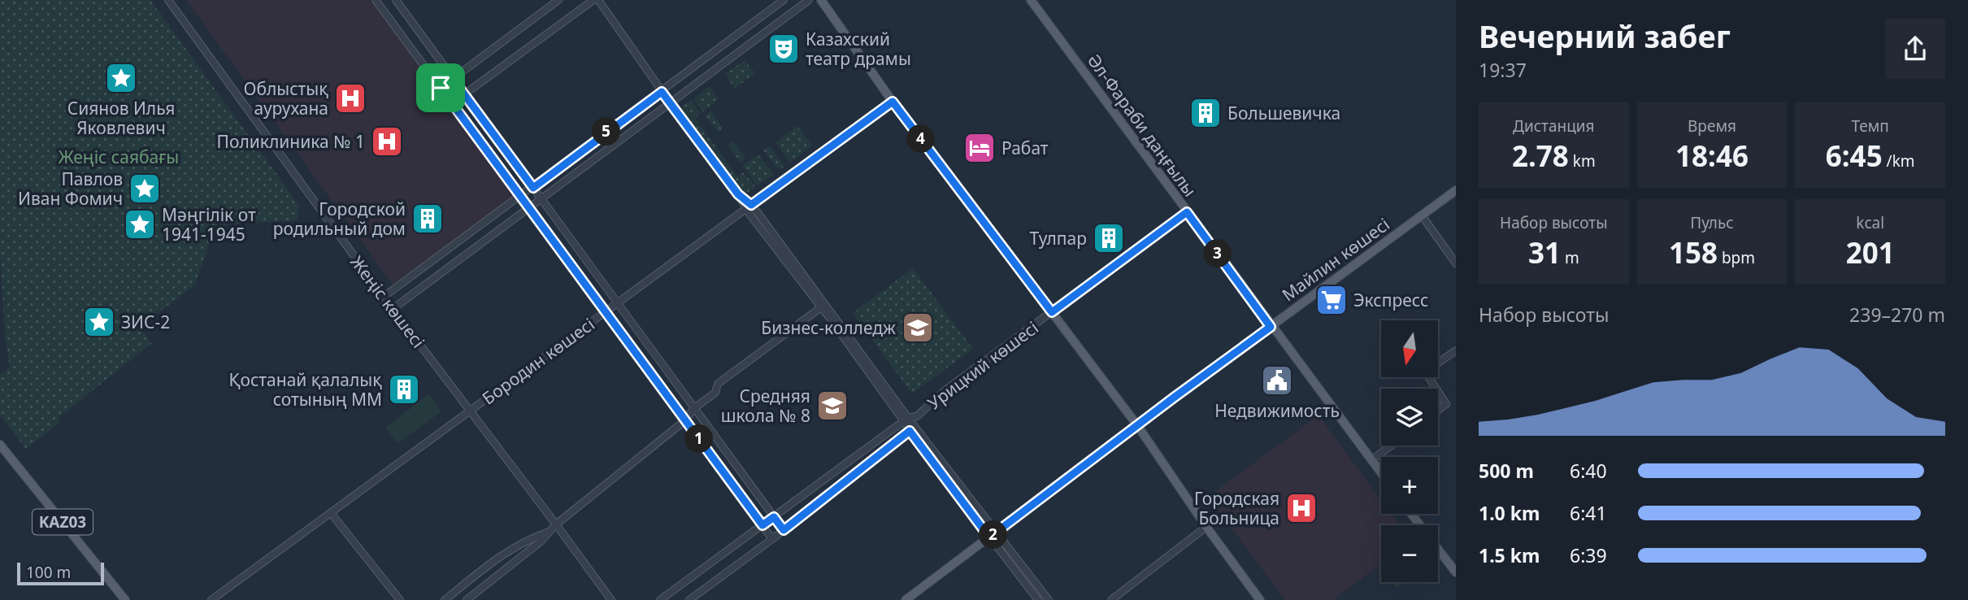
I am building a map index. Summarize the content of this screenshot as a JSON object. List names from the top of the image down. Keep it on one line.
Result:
{"streets":{"main road":["Әл-Фараби даңғылы","Майлин көшесі","KАZ03"],"street":["Жеңіс көшесі","Бородин көшесі","Урицкий көшесі"]},"crossings":[["Әл-Фараби даңғылы","Майлин көшесі"],["Әл-Фараби даңғылы","Урицкий көшесі"],["Жеңіс көшесі","Бородин көшесі"]],"parks":["Жеңіс саябағы"],"places":{"theatre":["Казахский театр драмы"],"place":["Сиянов Илья Яковлевич","Павлов Иван Фомич","Мәңгілік от 1941-1945","ЗИС-2"],"hospital":["Облыстық аурухана","Поликлиника № 1","Городская Больница"],"building":["Большевичка","Городской родильный дом","Тулпар","Қостанай қалалық сотының ММ"],"hotel":["Рабат"],"supermarket":["Экспресс"],"school or university":["Бизнес-колледж","Средняя школа № 8"],"public building":["Недвижимость"]},"scale_bar":"100 m","north":"bottom","page":{"heading":["Вечерний забег","19:37"],"stats":[["Дистанция","2.78 km"],["Время","18:46"],["Темп","6:45 /km"],["Набор высоты","31 m"],["Пульс","158 bpm"],["kcal","201"]],"pins":["5","4","3","1","2"],"chart":["Набор высоты","239–270 m"],"map_buttons":["+","−"],"list":[{"name":"500 m","note":"6:40"},{"name":"1.0 km","note":"6:41"},{"name":"1.5 km","note":"6:39"}],"scale":"100 m"}}
